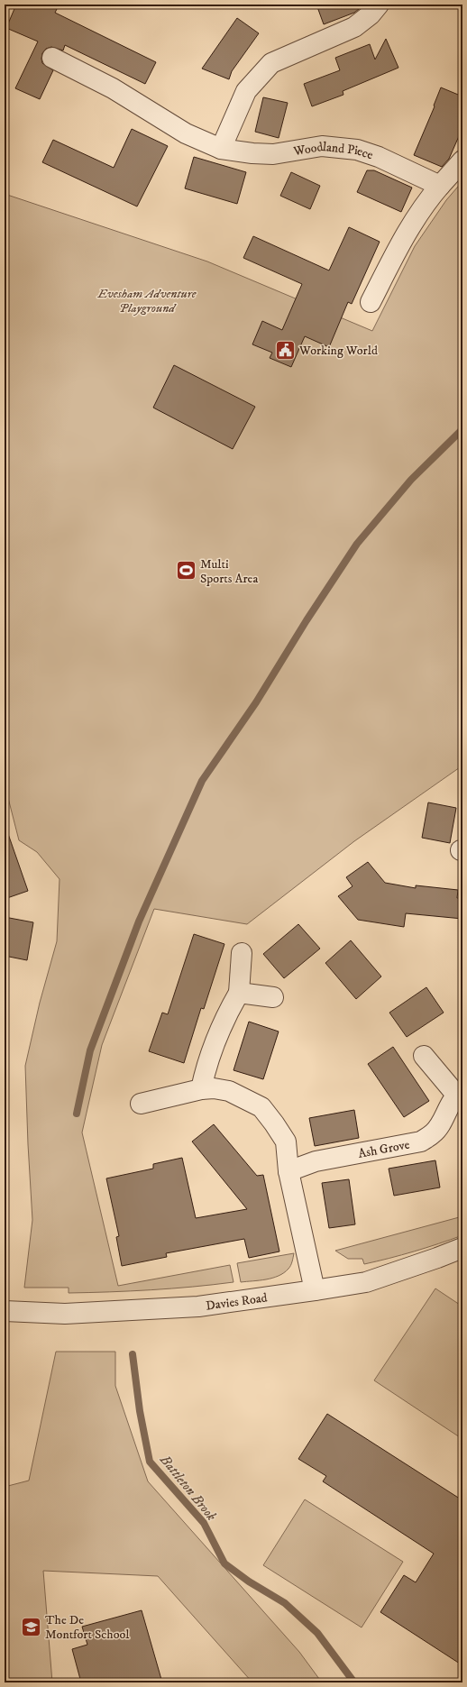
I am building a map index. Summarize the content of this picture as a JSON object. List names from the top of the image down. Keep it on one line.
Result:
{"streets":{"street":["Woodland Piece","Ash Grove","Davies Road"]},"water":["Battleton Brook"],"parks":["Evesham Adventure Playground"],"places":{"public building":["Working World"],"sports":["Multi Sports Area"],"school or university":["The De Montfort School"]}}
